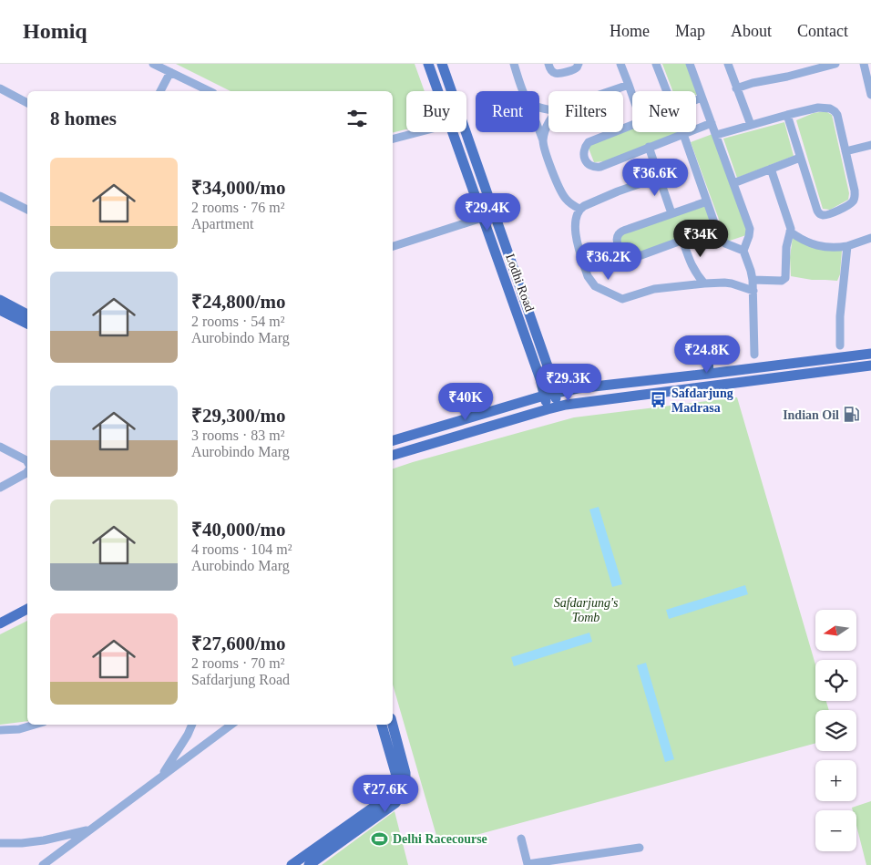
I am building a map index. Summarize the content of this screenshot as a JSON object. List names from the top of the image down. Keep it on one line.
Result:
{"streets":{"main road":["Lodhi Road"]},"parks":["Safdarjung's Tomb"],"places":{"bus stop":["Safdarjung Madrasa"],"fuel station":["Indian Oil"],"sports":["Delhi Racecourse"]},"north":"left","page":{"header":"Homiq","nav":["Home","Map","About","Contact"],"chip":["Buy","Rent","Filters","New"],"heading":"8 homes","list":[{"name":"₹34,000/mo","note":"2 rooms · 76 m² · Apartment"},{"name":"₹24,800/mo","note":"2 rooms · 54 m² · Aurobindo Marg"},{"name":"₹29,300/mo","note":"3 rooms · 83 m² · Aurobindo Marg"},{"name":"₹40,000/mo","note":"4 rooms · 104 m² · Aurobindo Marg"},{"name":"₹27,600/mo","note":"2 rooms · 70 m² · Safdarjung Road"}],"price":["₹36.6K","₹29.4K","₹34K","₹36.2K","₹24.8K","₹29.3K","₹40K","₹27.6K"],"map_buttons":["+","−"]}}
